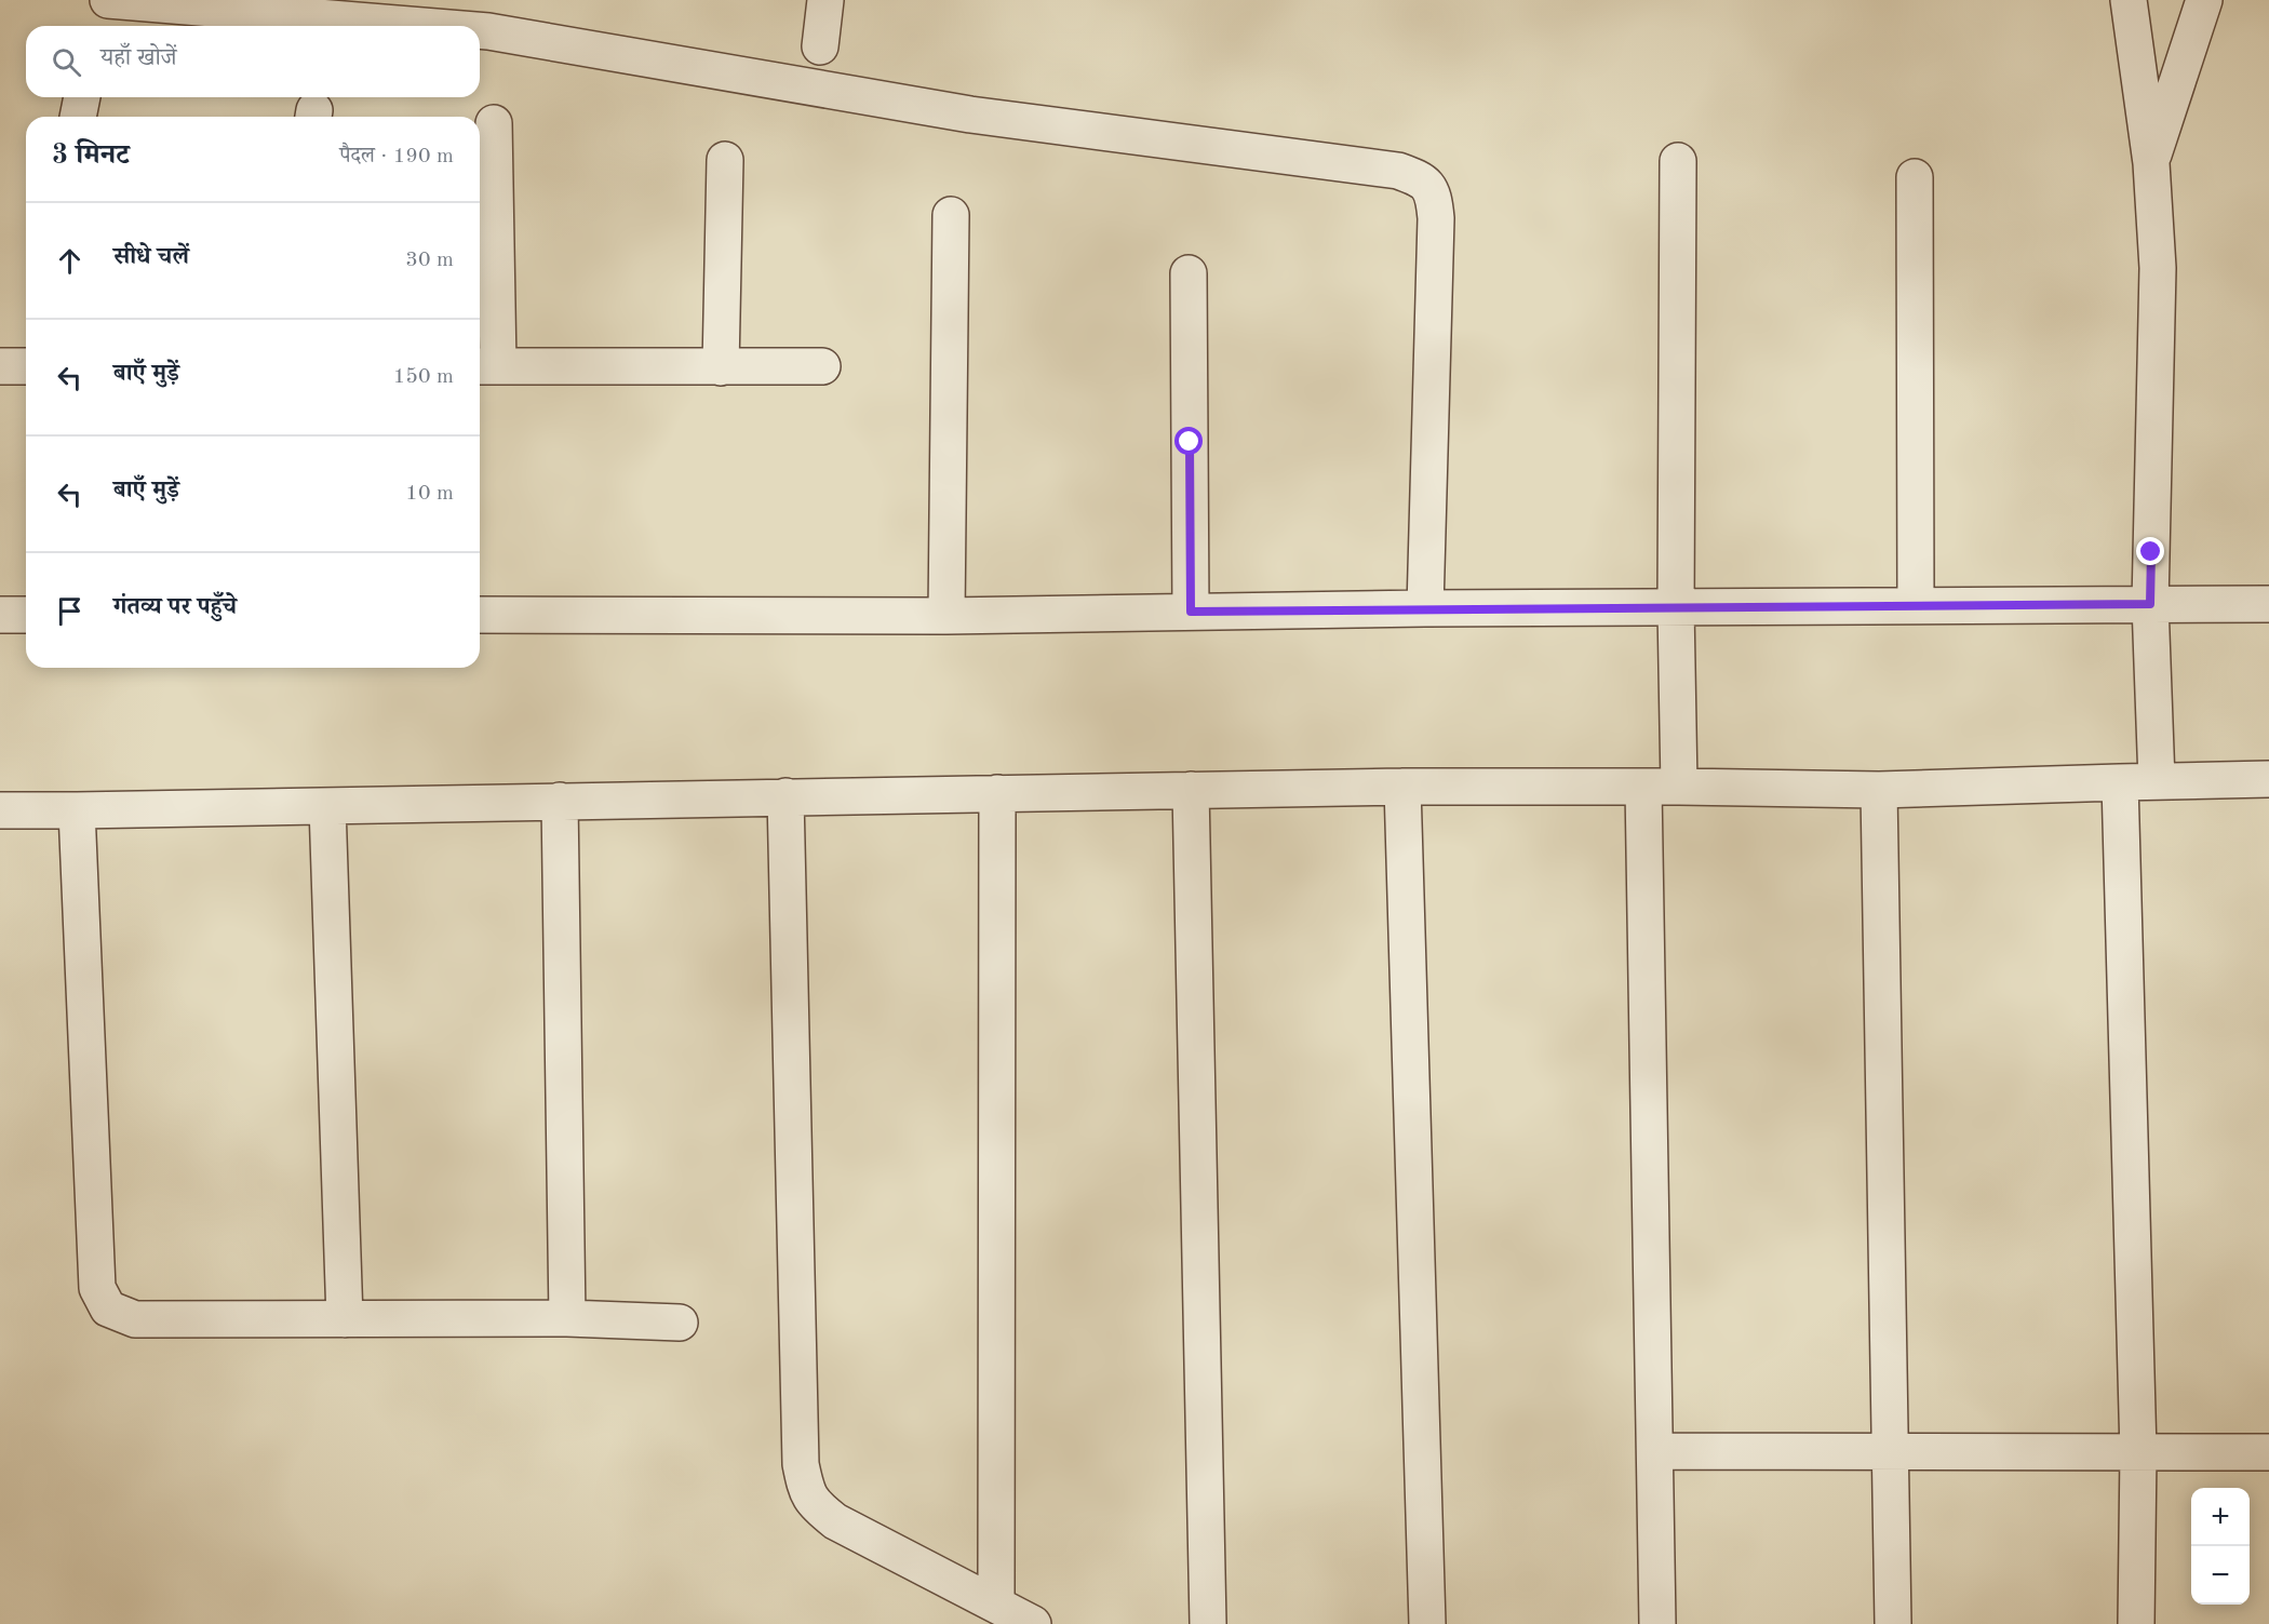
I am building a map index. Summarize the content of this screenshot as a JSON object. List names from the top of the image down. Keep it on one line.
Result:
{"page":{"search":"यहाँ खोजें","heading":["3 मिनट","पैदल · 190 m"],"list":[["सीधे चलें","30 m"],["बाएँ मुड़ें","150 m"],["बाएँ मुड़ें","10 m"],"गंतव्य पर पहुँचे"],"map_buttons":["+","−"]}}
